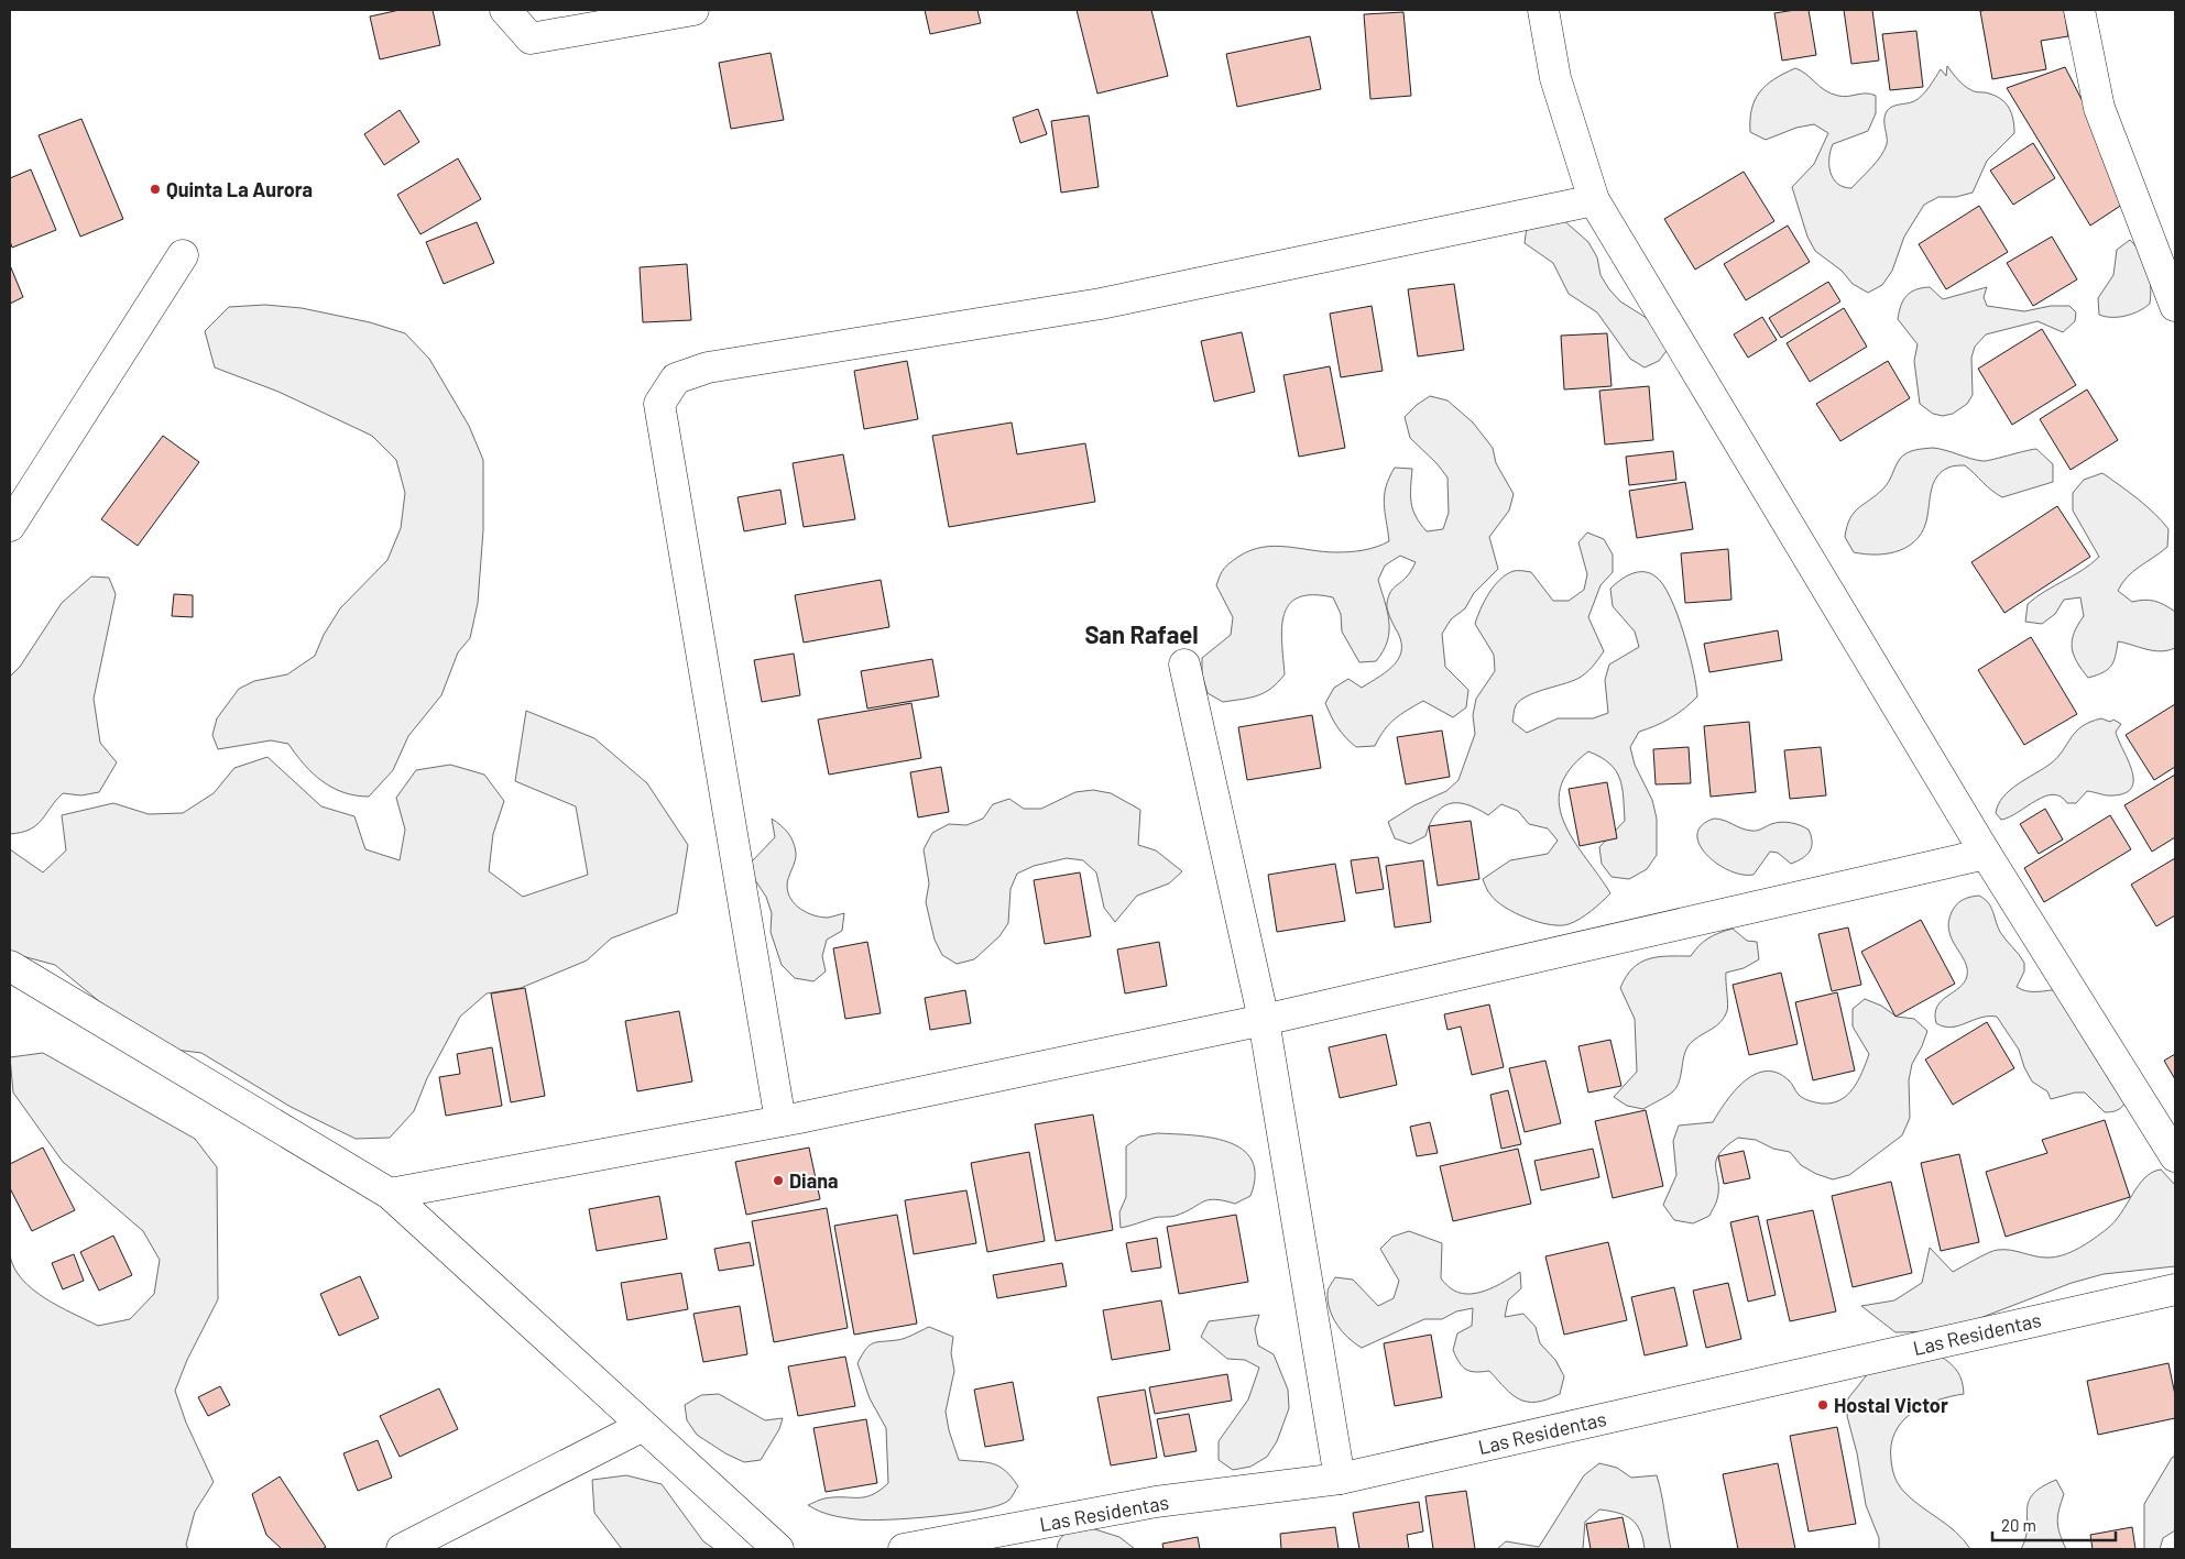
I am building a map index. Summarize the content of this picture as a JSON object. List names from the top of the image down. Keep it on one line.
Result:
{"streets":{"street":["Las Residentas"]},"districts":["San Rafael"],"places":["Quinta La Aurora","Diana","Hostal Victor"],"scale_bar":"20 m"}
